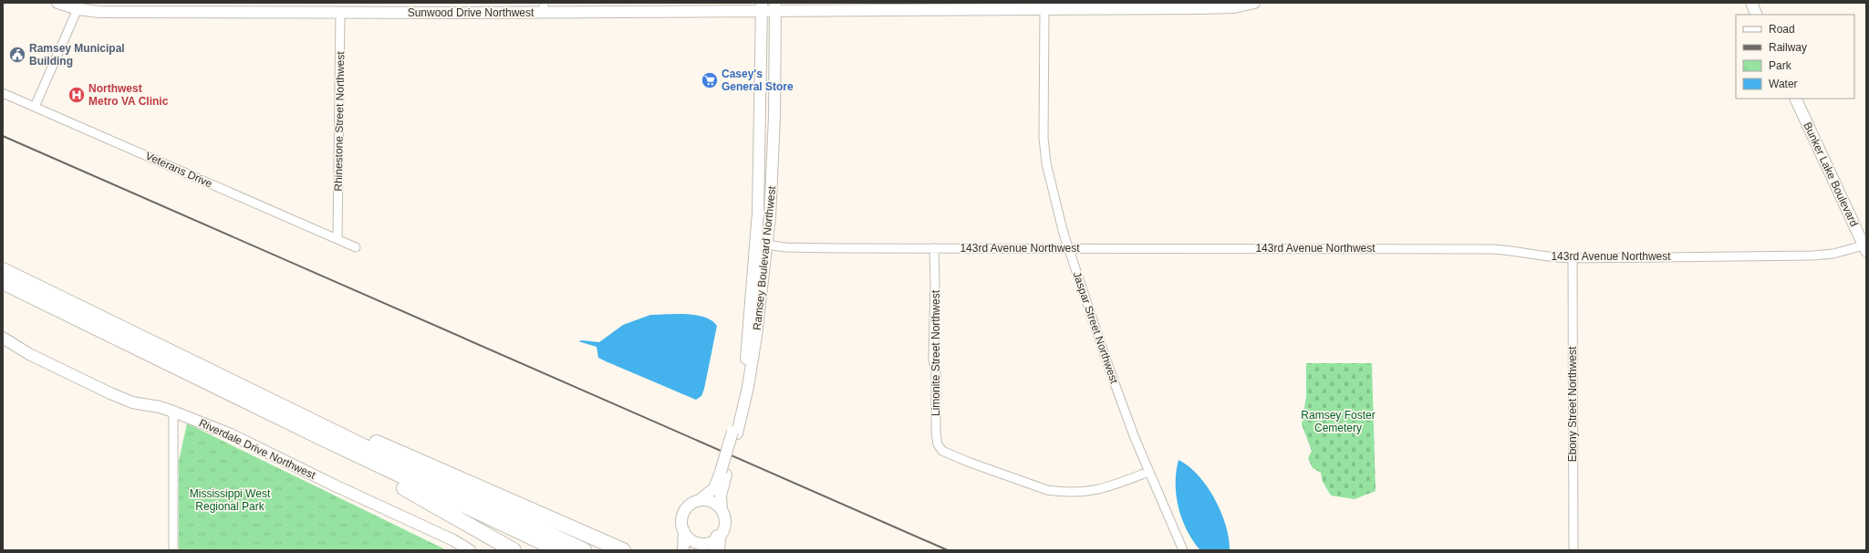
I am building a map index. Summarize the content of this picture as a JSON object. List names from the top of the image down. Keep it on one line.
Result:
{"streets":{"street":["Sunwood Drive Northwest","Rhinestone Street Northwest","Veterans Drive","Bunker Lake Boulevard","143rd Avenue Northwest","Ramsey Boulevard Northwest","Jaspar Street Northwest","Limonite Street Northwest","Ebony Street Northwest","Riverdale Drive Northwest"]},"crossings":[["Sunwood Drive Northwest","Rhinestone Street Northwest"],["Sunwood Drive Northwest","Ramsey Boulevard Northwest"],["Sunwood Drive Northwest","Jaspar Street Northwest"],["Rhinestone Street Northwest","Veterans Drive"],["Bunker Lake Boulevard","143rd Avenue Northwest"],["143rd Avenue Northwest","Ramsey Boulevard Northwest"],["143rd Avenue Northwest","Jaspar Street Northwest"],["143rd Avenue Northwest","Limonite Street Northwest"],["143rd Avenue Northwest","Ebony Street Northwest"],["Jaspar Street Northwest","Limonite Street Northwest"]],"parks":["Ramsey Foster Cemetery","Mississippi West Regional Park"],"places":{"public building":["Ramsey Municipal Building"],"supermarket":["Casey's General Store"],"hospital":["Northwest Metro VA Clinic"]},"legend":["Road","Railway","Park","Water"]}
